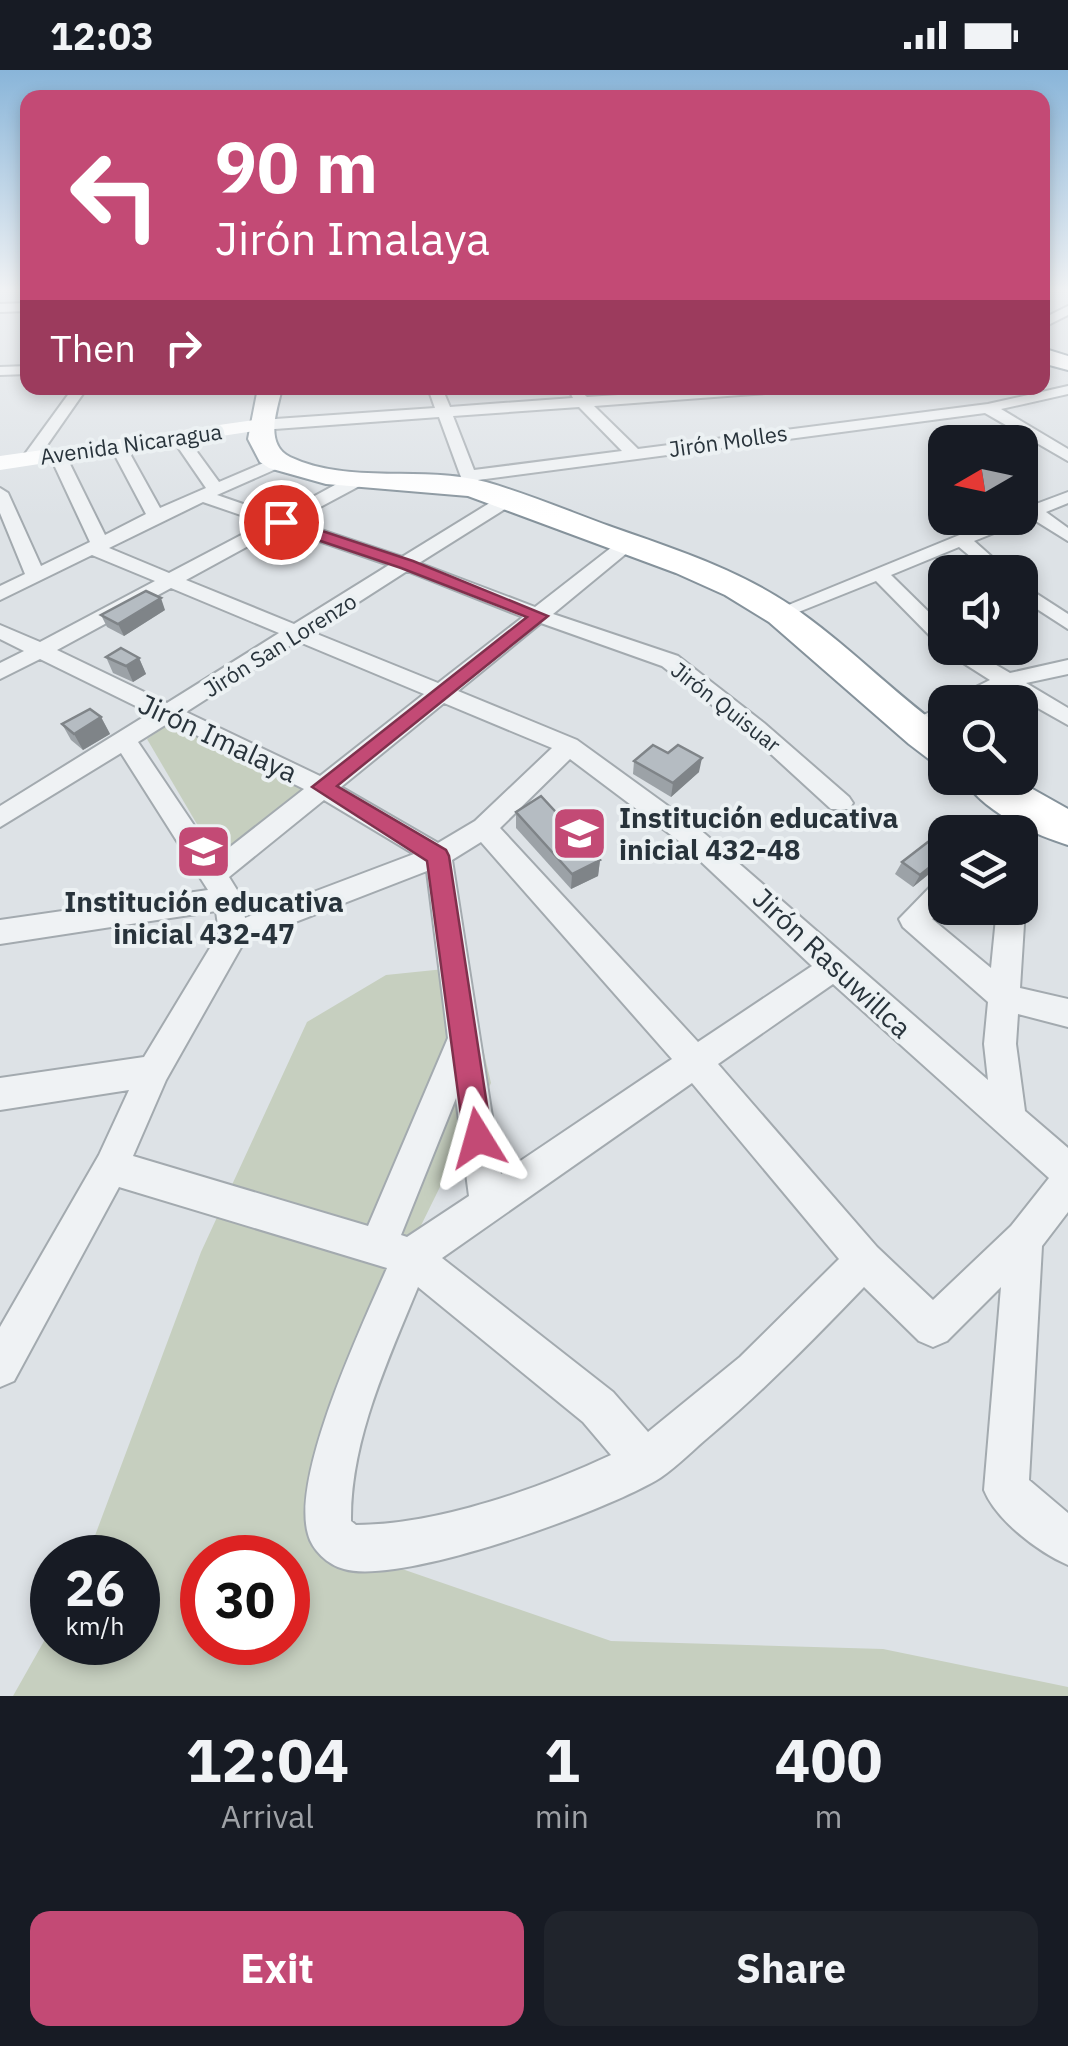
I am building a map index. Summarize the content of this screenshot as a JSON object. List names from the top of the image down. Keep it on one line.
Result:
{"streets":{"street":["Jirón Molles","Avenida Nicaragua","Jirón San Lorenzo","Jirón Quisuar","Jirón Imalaya","Jirón Rasuwillca"]},"crossings":[["Jirón San Lorenzo","Jirón Quisuar"],["Jirón San Lorenzo","Jirón Imalaya"],["Jirón San Lorenzo","Jirón Rasuwillca"]],"places":{"school or university":["Institución educativa inicial 432-48","Institución educativa inicial 432-47"]},"north":"left","page":{"status":"12:03","turn":["90 m","Jirón Imalaya"],"then":"Then","speed":"26 km/h","limit":"30","eta":["12:04","Arrival","1","min","400","m"],"buttons":["Exit","Share"]}}
